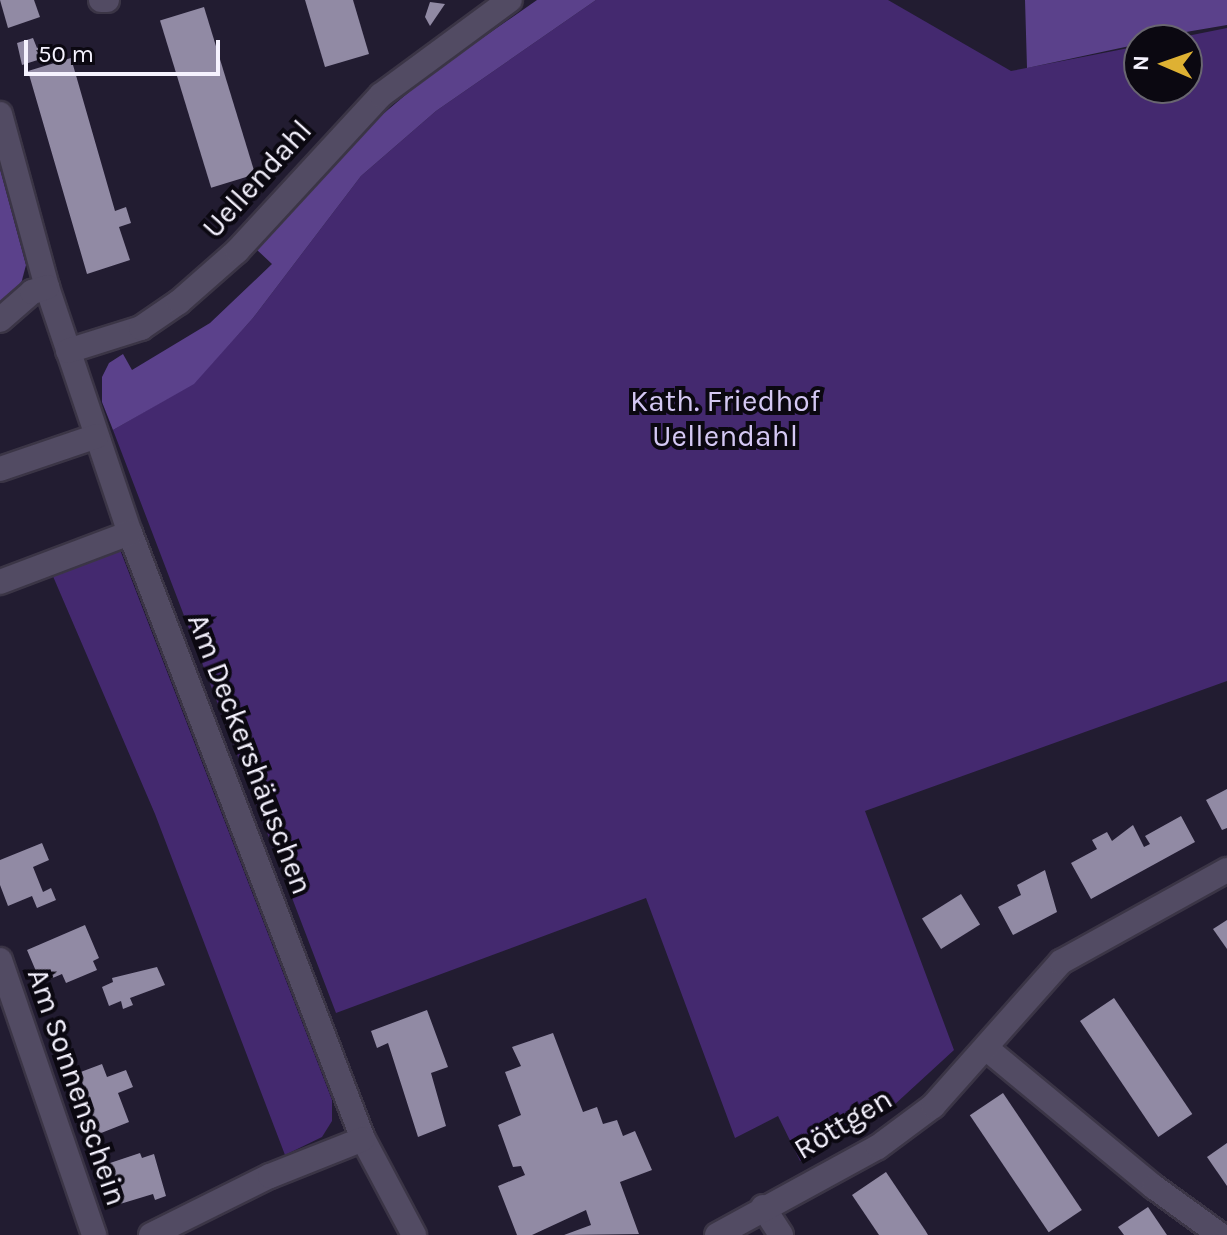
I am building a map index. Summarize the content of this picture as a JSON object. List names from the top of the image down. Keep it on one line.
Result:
{"streets":{"street":["Uellendahl","Am Deckershäuschen","Am Sonnenschein","Röttgen"]},"crossings":[["Uellendahl","Am Deckershäuschen"],["Am Deckershäuschen","Am Sonnenschein"]],"parks":["Kath. Friedhof Uellendahl"],"scale_bar":"50 m","north":"left"}
